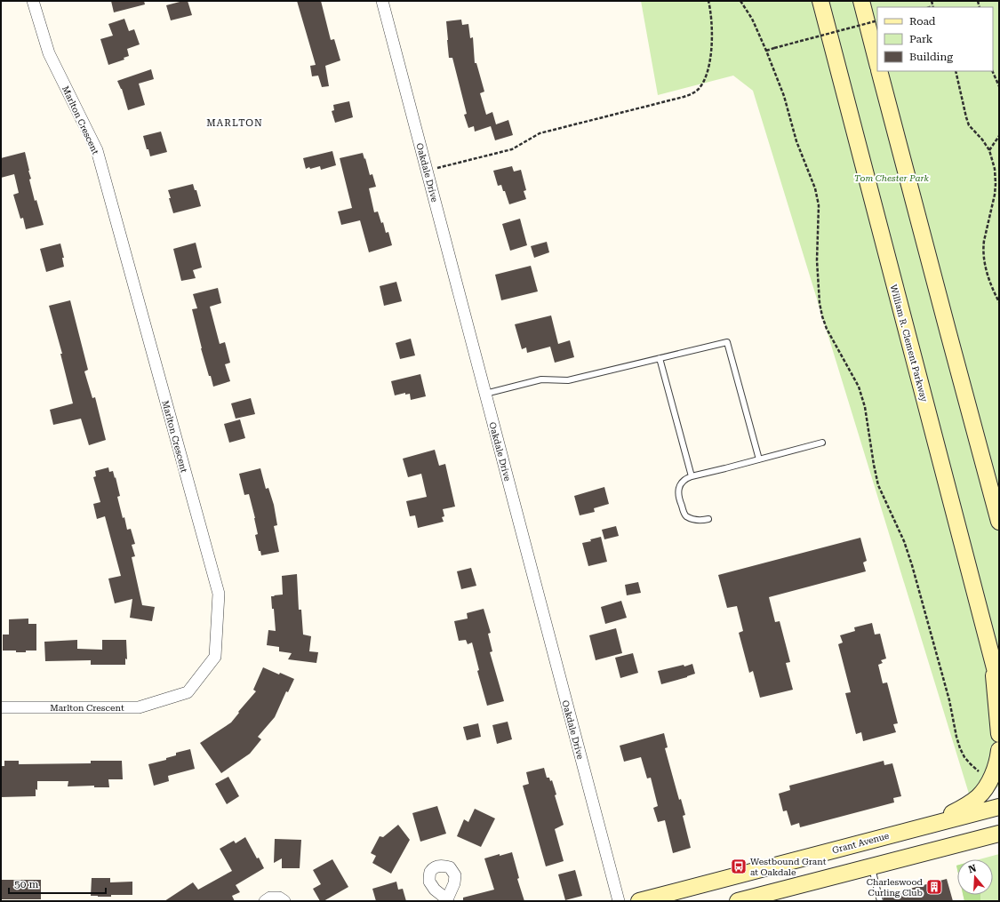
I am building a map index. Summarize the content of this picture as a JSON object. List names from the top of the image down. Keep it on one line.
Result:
{"streets":{"main road":["William R. Clement Parkway","Grant Avenue"],"street":["Marlton Crescent","Oakdale Drive"]},"districts":["MARLTON"],"parks":["Tom Chester Park"],"places":{"bus stop":["Westbound Grant at Oakdale"],"building":["Charleswood Curling Club"]},"legend":["Road","Park","Building"],"scale_bar":"50 m","north":"top"}
